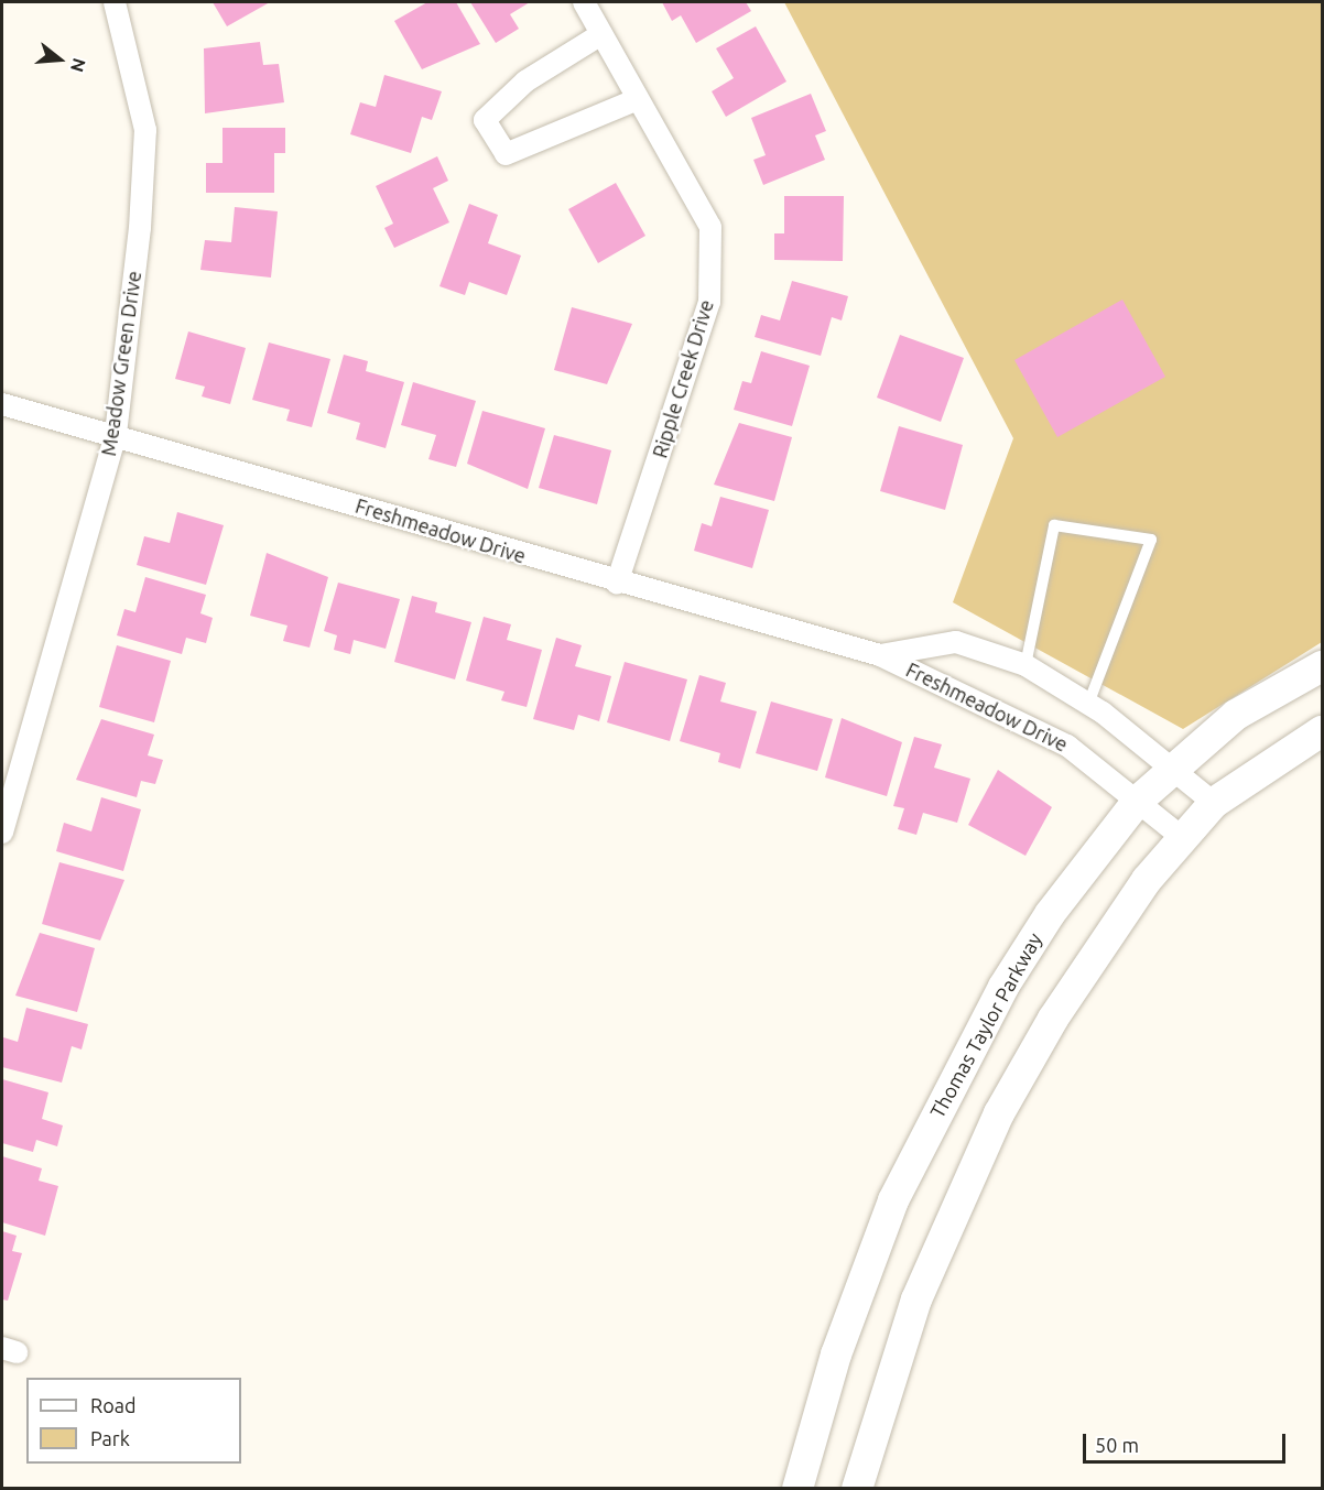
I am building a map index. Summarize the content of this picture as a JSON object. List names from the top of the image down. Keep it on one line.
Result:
{"streets":{"street":["Meadow Green Drive","Ripple Creek Drive","Freshmeadow Drive","Thomas Taylor Parkway"]},"crossings":[["Meadow Green Drive","Freshmeadow Drive"],["Ripple Creek Drive","Freshmeadow Drive"],["Freshmeadow Drive","Thomas Taylor Parkway"]],"legend":["Road","Park"],"scale_bar":"50 m","north":"right"}
